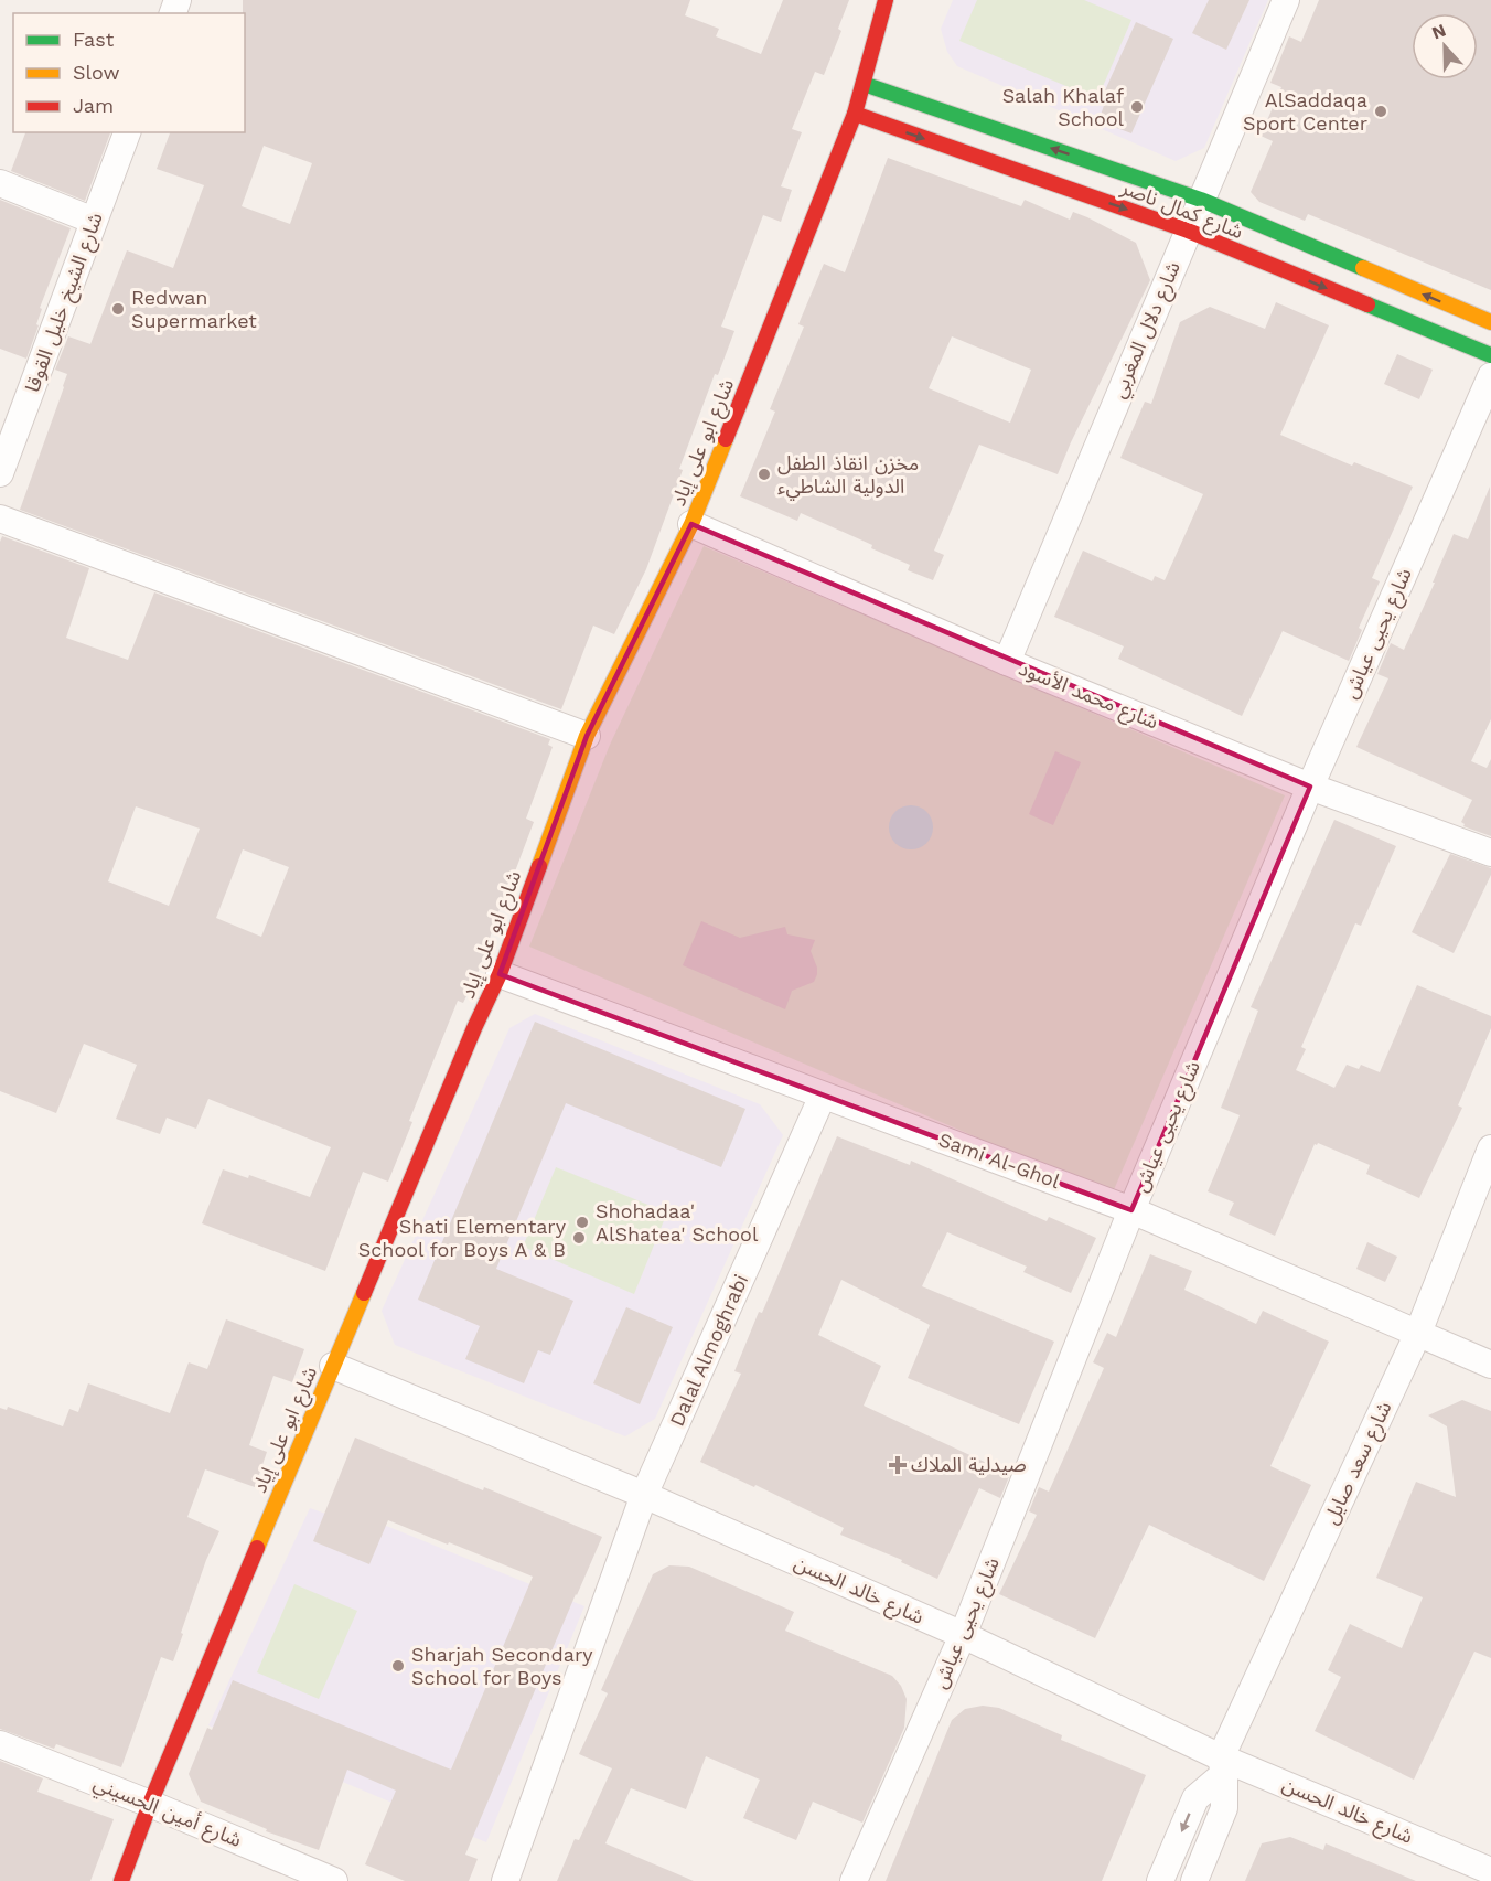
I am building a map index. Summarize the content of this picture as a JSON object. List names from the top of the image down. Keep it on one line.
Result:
{"streets":{"street":["شارع كمال ناصر","شارع الشيخ خليل القوقا","شارع دلال المغربي","شارع ابو على إياد","شارع يحيى عياش","شارع محمد الأسود","Sami Al-Ghol","Dalal Almoghrabi","شارع سعد صايل","شارع خالد الحسن","شارع أمين الحسيني"]},"crossings":[["شارع كمال ناصر","شارع دلال المغربي"],["شارع كمال ناصر","شارع ابو على إياد"],["شارع دلال المغربي","شارع محمد الأسود"],["شارع ابو على إياد","شارع محمد الأسود"],["شارع ابو على إياد","Sami Al-Ghol"],["شارع ابو على إياد","شارع خالد الحسن"],["شارع ابو على إياد","شارع أمين الحسيني"],["شارع يحيى عياش","شارع محمد الأسود"],["شارع يحيى عياش","Sami Al-Ghol"],["شارع يحيى عياش","شارع خالد الحسن"],["Sami Al-Ghol","Dalal Almoghrabi"],["Sami Al-Ghol","شارع سعد صايل"],["Dalal Almoghrabi","شارع خالد الحسن"],["شارع سعد صايل","شارع خالد الحسن"]],"places":{"other":["Salah Khalaf School","AlSaddaqa Sport Center","Redwan Supermarket","مخزن انقاذ الطفل الدولية الشاطيء","Shohadaa' AlShatea' School","Shati Elementary School for Boys A & B","Sharjah Secondary School for Boys"],"health":["صيدلية الملاك"]},"legend":["Fast","Slow","Jam"],"north":"top"}
